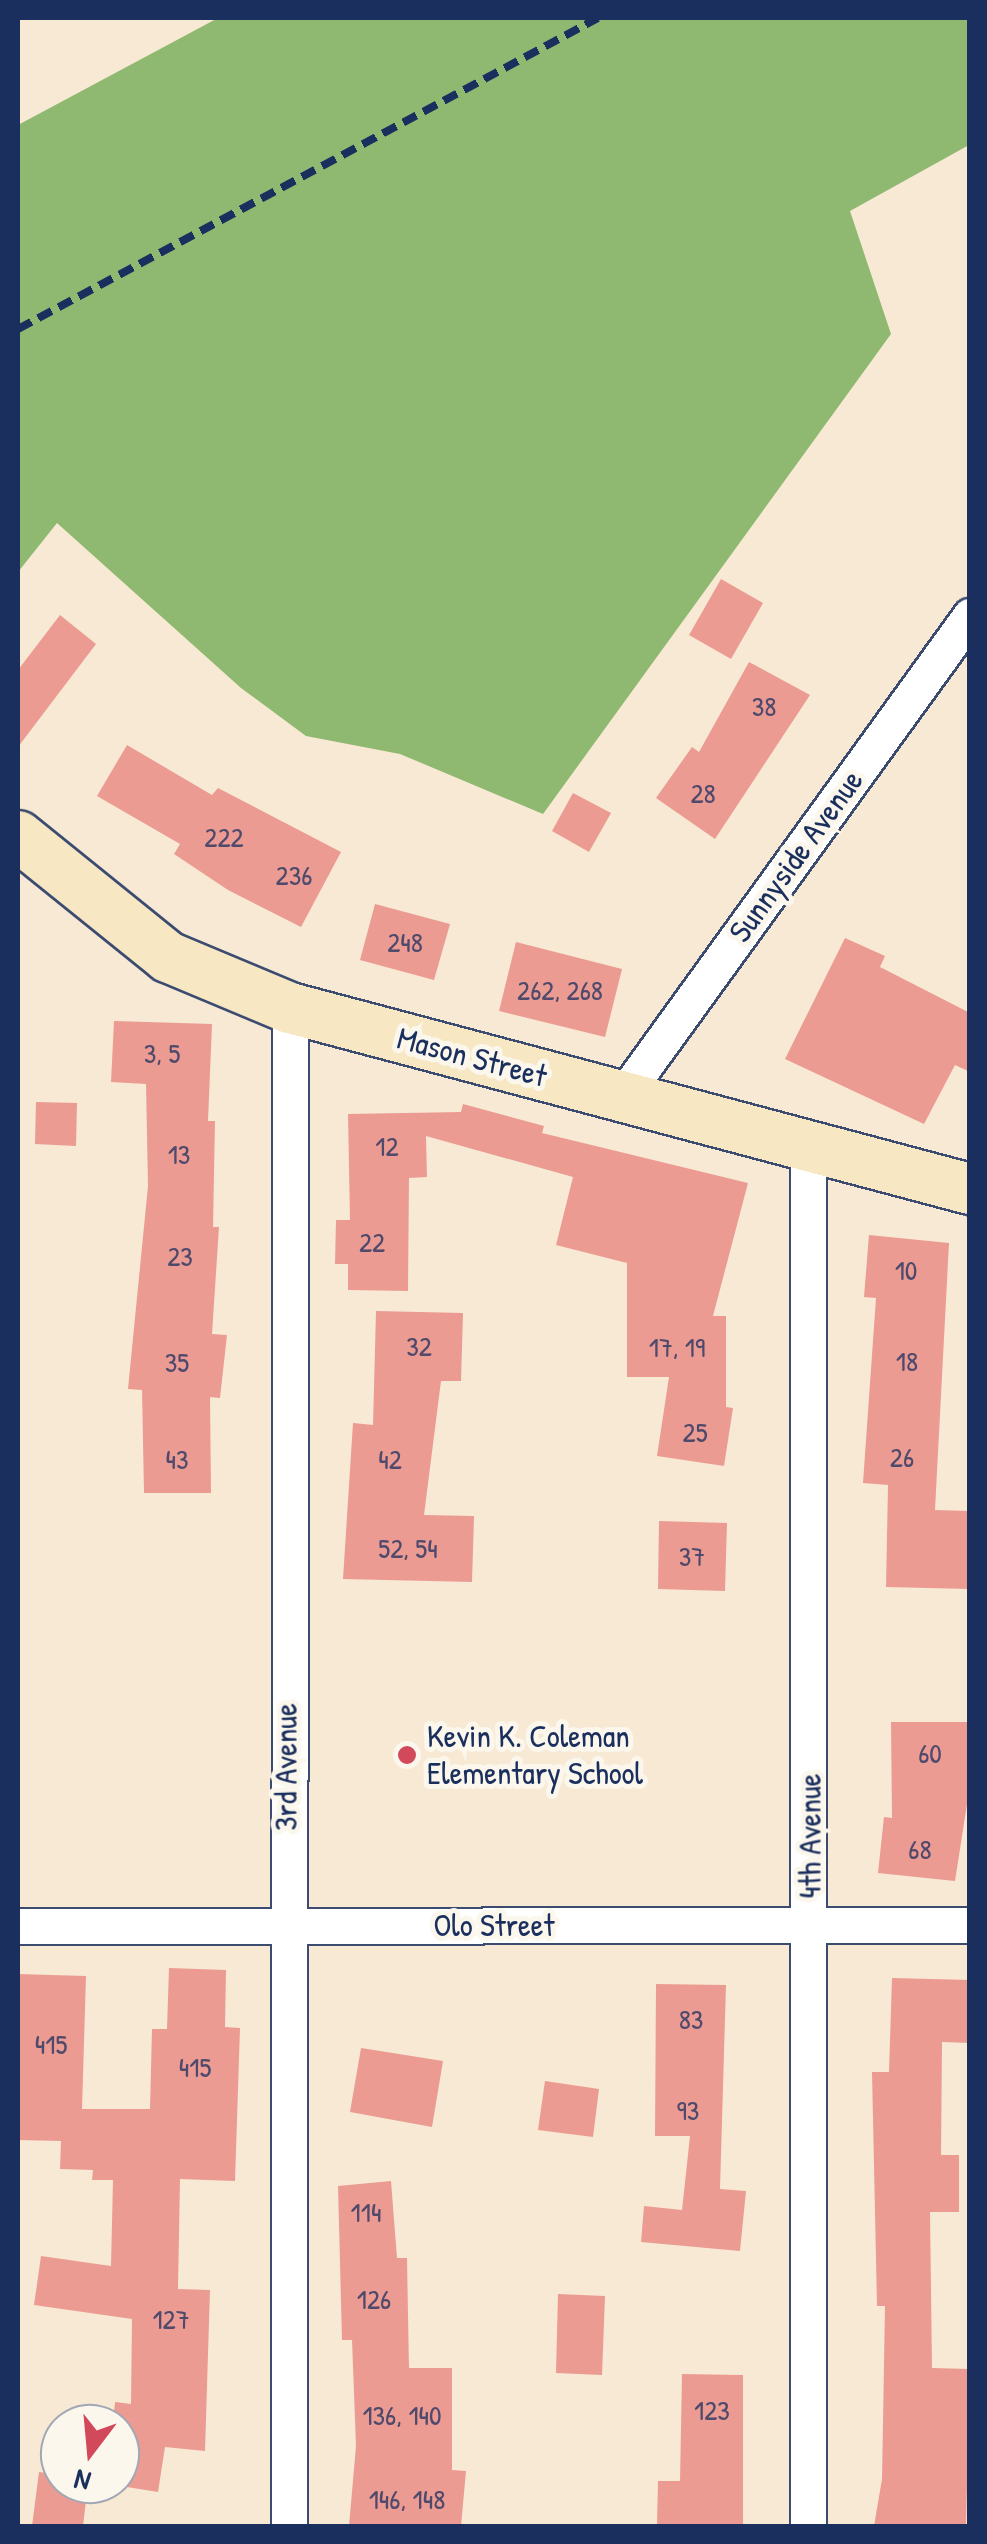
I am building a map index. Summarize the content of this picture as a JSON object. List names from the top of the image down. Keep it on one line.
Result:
{"streets":{"street":["Sunnyside Avenue","Mason Street","3rd Avenue","4th Avenue","Olo Street"]},"crossings":[["Sunnyside Avenue","Mason Street"],["Mason Street","3rd Avenue"],["Mason Street","4th Avenue"],["3rd Avenue","Olo Street"],["4th Avenue","Olo Street"]],"places":["Kevin K. Coleman Elementary School"],"house_numbers":["38","28","222","236","248","262, 268","3, 5","12","13","22","23","10","32","17, 19","18","35","25","26","43","42","52, 54","37","60","68","83","415","415","93","114","126","127","123","136, 140","146, 148"],"north":"bottom"}
